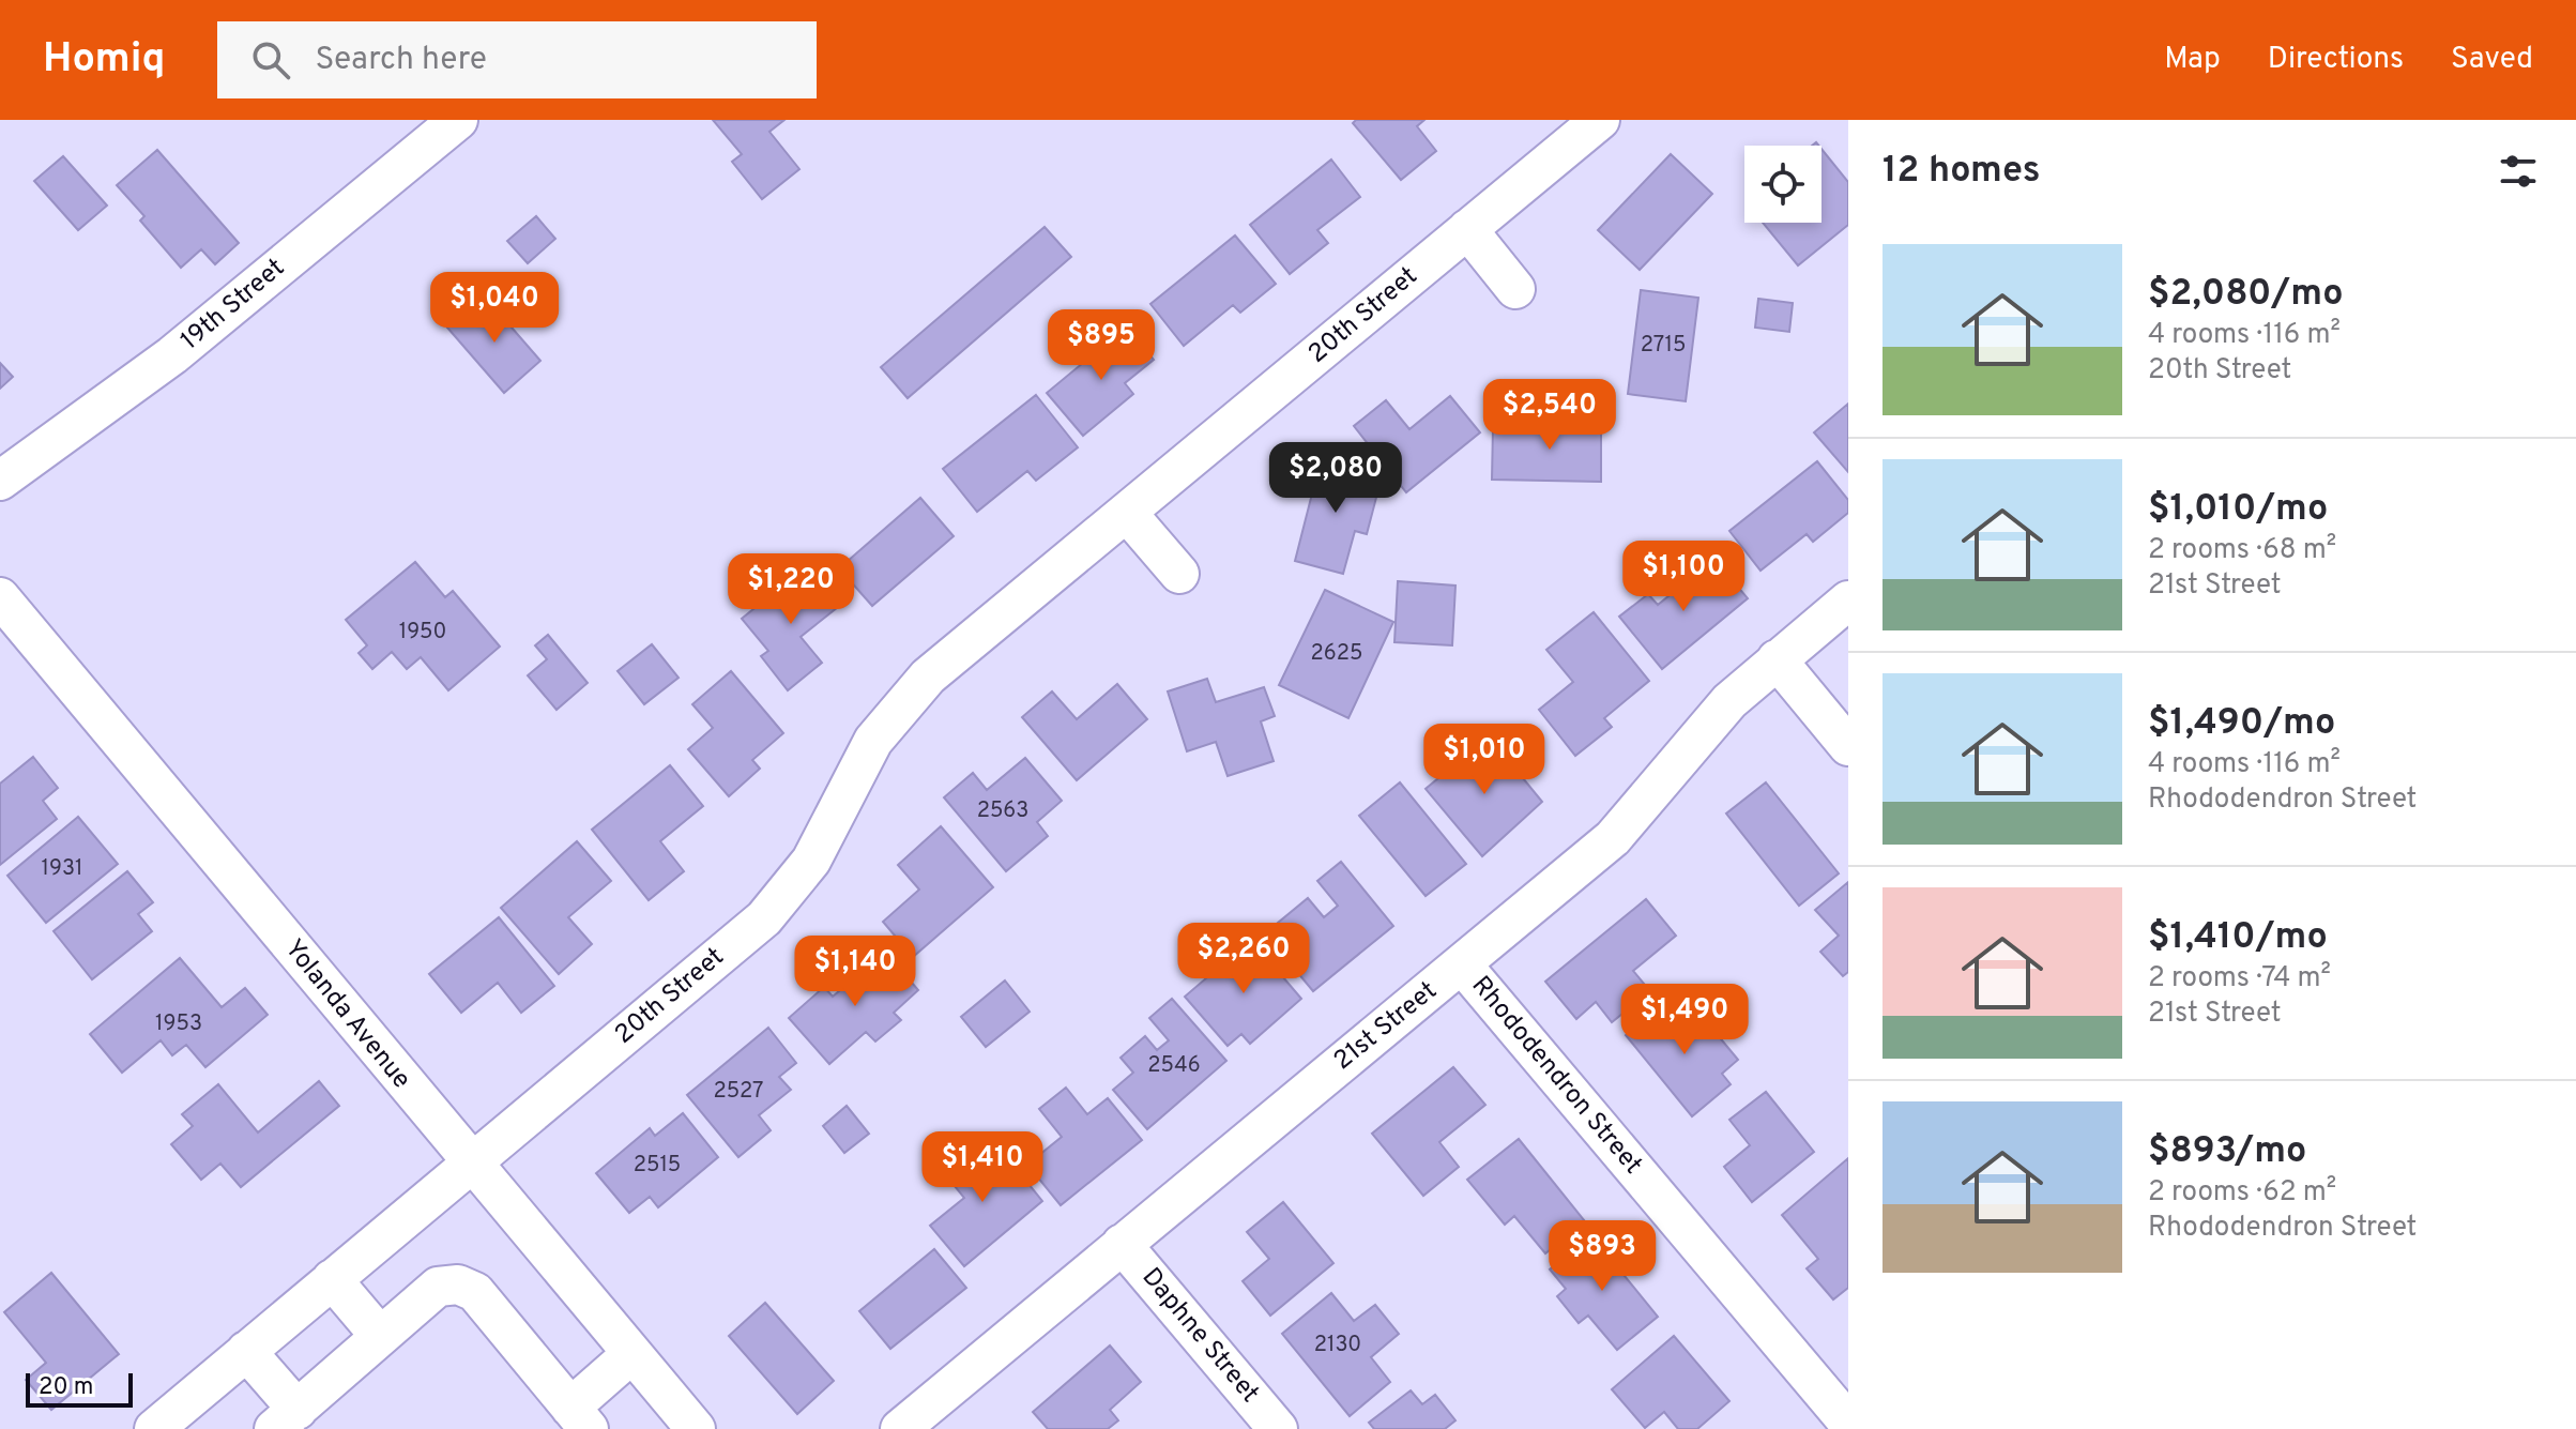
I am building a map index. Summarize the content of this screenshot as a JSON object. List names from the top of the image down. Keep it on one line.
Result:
{"streets":{"street":["19th Street","20th Street","Yolanda Avenue","21st Street","Rhododendron Street","Daphne Street"]},"crossings":[["20th Street","Yolanda Avenue"],["21st Street","Rhododendron Street"],["21st Street","Daphne Street"]],"house_numbers":["2715","1950","2625","2563","1931","1953","2546","2527","2515","2130"],"scale_bar":"20 m","page":{"header":"Homiq","search":"Search here","nav":["Map","Directions","Saved"],"heading":"12 homes","list":[{"name":"$2,080/mo","note":"4 rooms · 116 m² · 20th Street"},{"name":"$1,010/mo","note":"2 rooms · 68 m² · 21st Street"},{"name":"$1,490/mo","note":"4 rooms · 116 m² · Rhododendron Street"},{"name":"$1,410/mo","note":"2 rooms · 74 m² · 21st Street"},{"name":"$893/mo","note":"2 rooms · 62 m² · Rhododendron Street"}],"price":["$1,040","$895","$2,540","$2,080","$1,100","$1,220","$1,010","$2,260","$1,140","$1,490","$1,410","$893"],"scale":"20 m"}}
